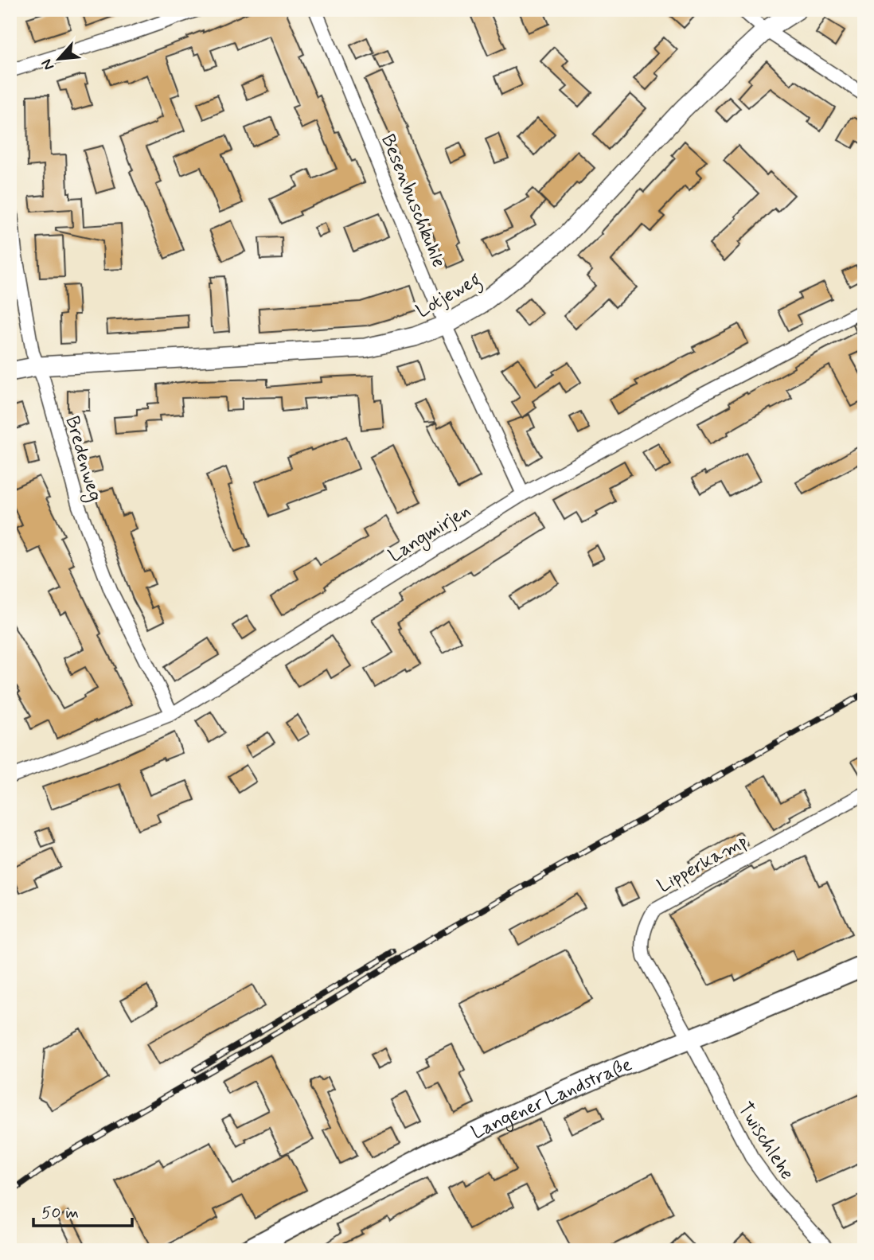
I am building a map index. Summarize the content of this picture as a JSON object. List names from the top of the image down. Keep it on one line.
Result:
{"streets":{"main road":["Langener Landstraße"],"street":["Besenbuschkuhle","Lotjeweg","Bredenweg","Langmirjen","Lipperkamp","Twischlehe"]},"crossings":[["Besenbuschkuhle","Lotjeweg"],["Besenbuschkuhle","Langmirjen"],["Lotjeweg","Bredenweg"],["Bredenweg","Langmirjen"],["Lipperkamp","Langener Landstraße"],["Lipperkamp","Twischlehe"],["Langener Landstraße","Twischlehe"]],"scale_bar":"50 m","north":"bottom left"}
